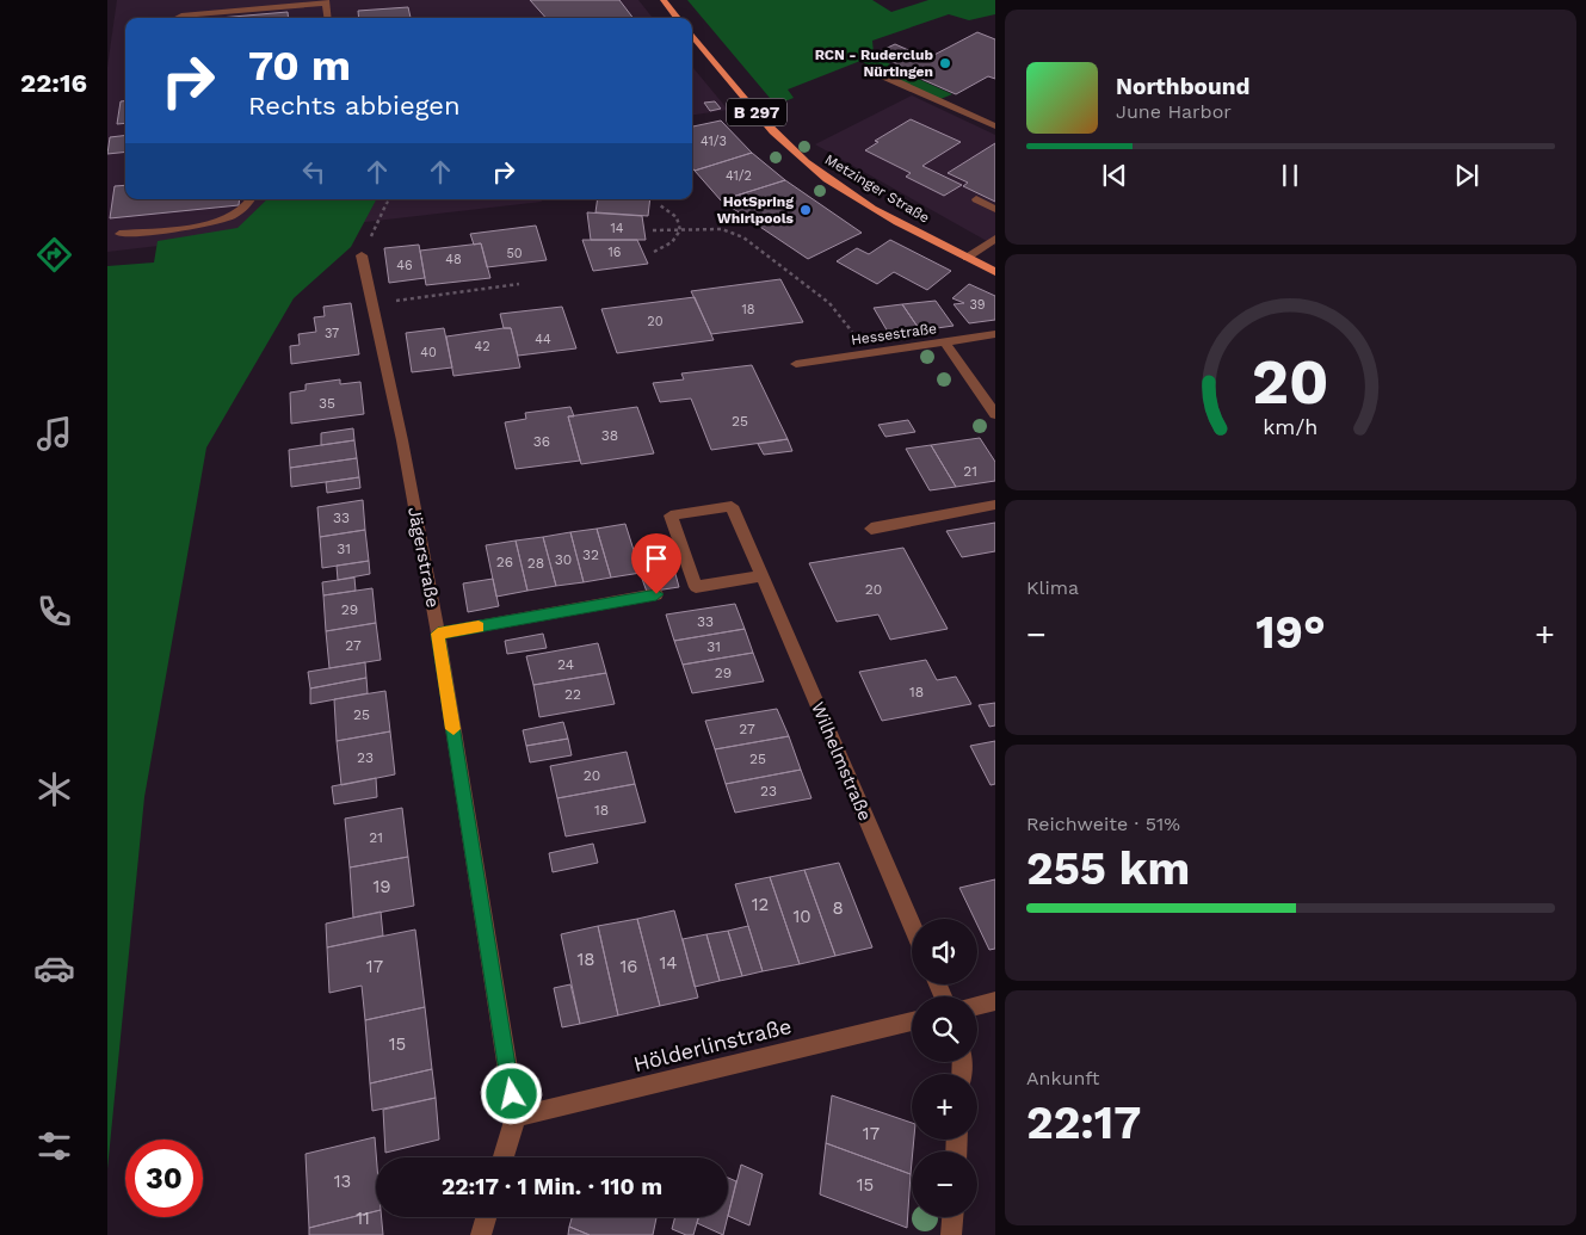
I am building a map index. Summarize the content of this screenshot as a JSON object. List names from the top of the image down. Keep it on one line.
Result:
{"streets":{"main road":["B 297","Metzinger Straße"],"street":["Hessestraße","Jägerstraße","Wilhelmstraße","Hölderlinstraße"]},"crossings":[["Jägerstraße","Hölderlinstraße"]],"places":["RCN - Ruderclub Nürtingen","HotSpring Whirlpools"],"house_numbers":["41/3","41/2","14","16","50","48","46","39","18","20","37","44","42","40","35","25","38","36","21","33","31","32","30","26","28","20","29","33","27","31","24","29","18","22","25","27","23","25","20","23","18","21","19","12","8","10","18","14","17","16","15","17","13","15","11"],"page":{"tabs":"22:16","turn":["70 m","Rechts abbiegen"],"song":["Northbound","June Harbor"],"tile":["Klima",["Reichweite · 51%","255 km"],["Ankunft","22:17"]],"heat":["−","19°","+"],"map_buttons":["+","−"],"limit":"30","trip":"22:17 · 1 Min. · 110 m","gauge":["20","km/h"]}}
